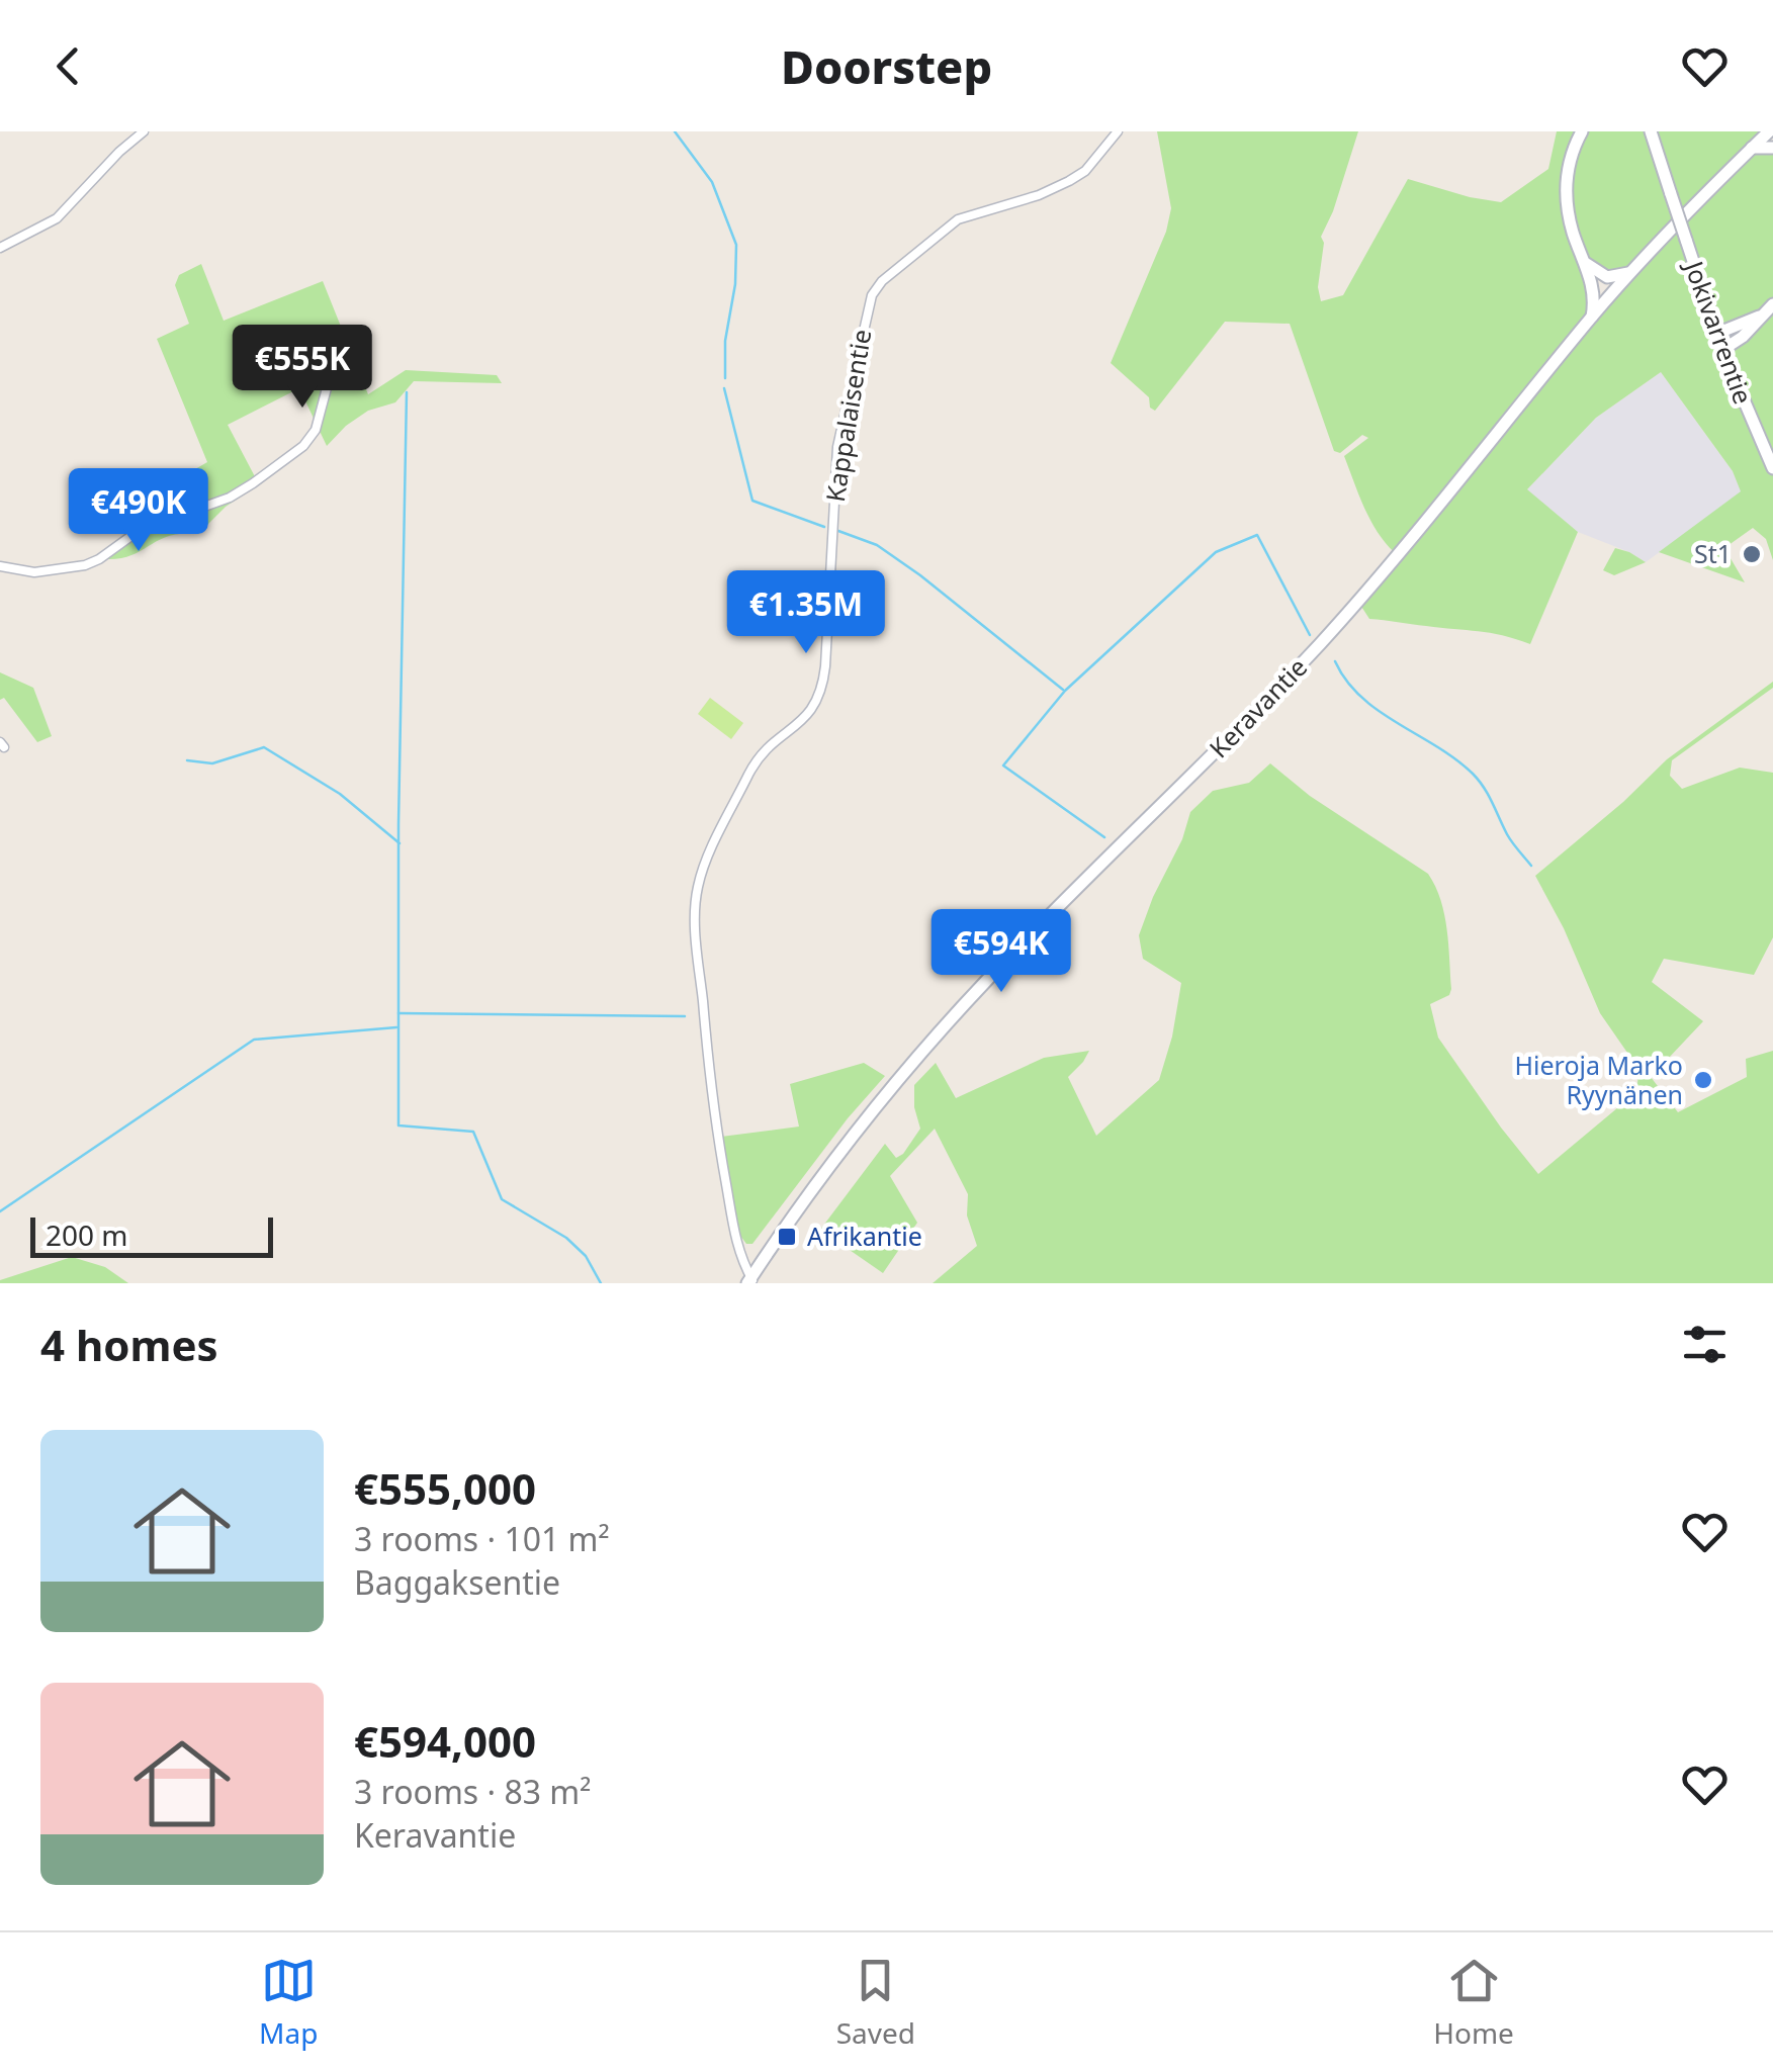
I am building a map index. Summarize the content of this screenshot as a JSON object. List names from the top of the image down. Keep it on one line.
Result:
{"streets":{"main road":["Jokivarrentie","Keravantie"],"street":["Kappalaisentie"]},"crossings":[["Kappalaisentie","Keravantie"]],"places":{"other":["St1","Hieroja Marko Ryynänen"],"transit":["Afrikantie"]},"scale_bar":"200 m","page":{"header":"Doorstep","price":["€555K","€490K","€1.35M","€594K"],"scale":"200 m","heading":"4 homes","list":[{"name":"€555,000","note":"3 rooms · 101 m² · Baggaksentie"},{"name":"€594,000","note":"3 rooms · 83 m² · Keravantie"}],"tabs":["Map","Saved","Home"]}}
